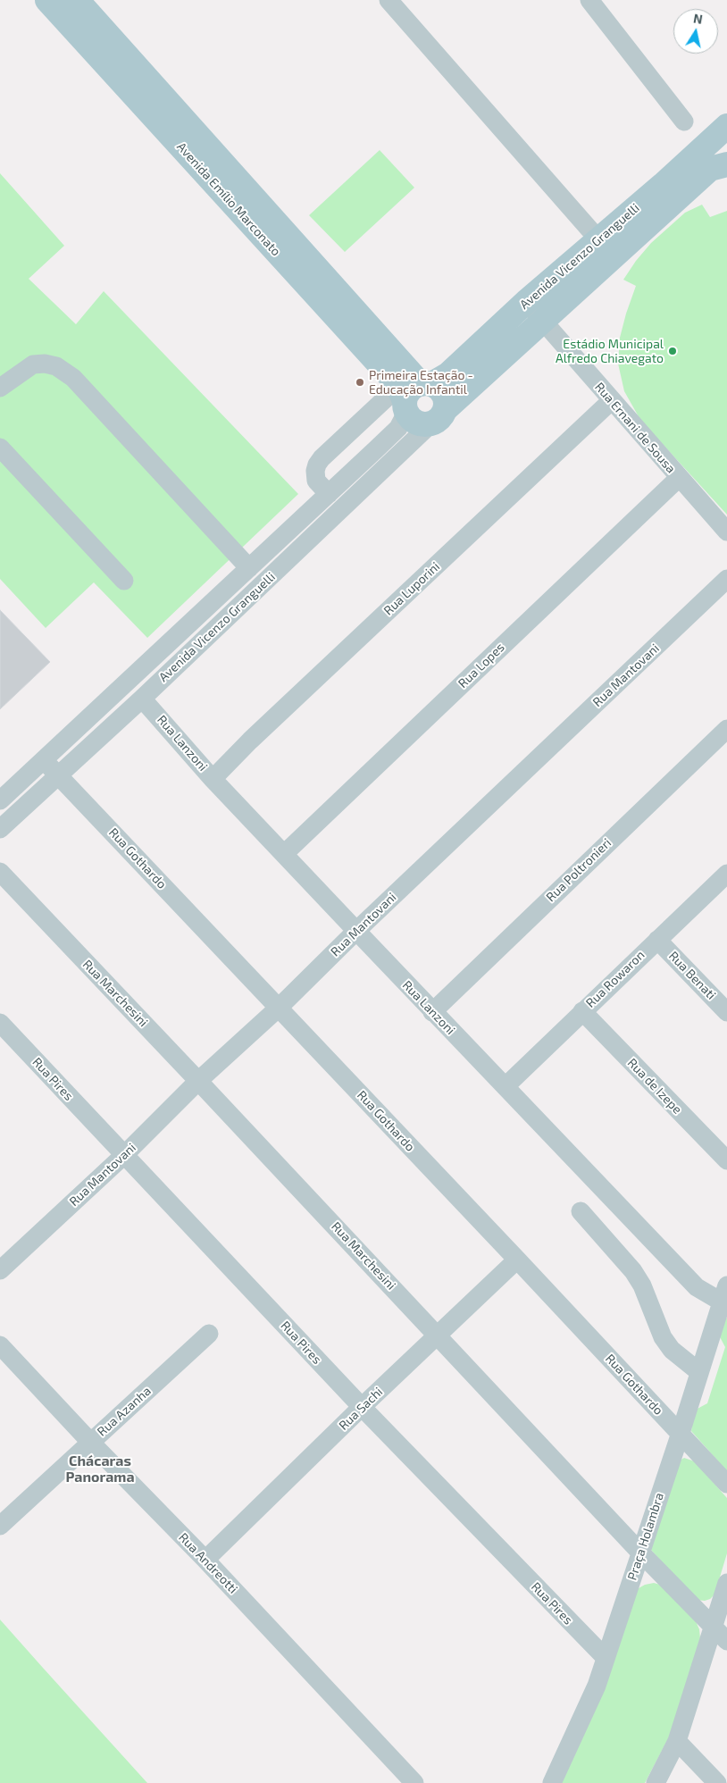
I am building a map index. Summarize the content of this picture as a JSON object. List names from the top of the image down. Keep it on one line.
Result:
{"streets":{"main road":["Avenida Emílio Marconato","Avenida Vicenzo Granguelli"],"street":["Rua Ernani de Sousa","Rua Luporini","Rua Lopes","Rua Mantovani","Rua Lanzoni","Rua Gothardo","Rua Poltronieri","Rua Benati","Rua Rowaron","Rua Marchesini","Rua Pires","Rua de Izepe","Rua Sachi","Rua Azanha","Praça Holambra","Rua Andreotti"]},"crossings":[["Avenida Emílio Marconato","Avenida Vicenzo Granguelli"],["Avenida Vicenzo Granguelli","Rua Ernani de Sousa"],["Avenida Vicenzo Granguelli","Rua Lanzoni"],["Avenida Vicenzo Granguelli","Rua Gothardo"],["Rua Ernani de Sousa","Rua Luporini"],["Rua Ernani de Sousa","Rua Lopes"],["Rua Luporini","Rua Lanzoni"],["Rua Lopes","Rua Lanzoni"],["Rua Mantovani","Rua Lanzoni"],["Rua Mantovani","Rua Gothardo"],["Rua Mantovani","Rua Marchesini"],["Rua Mantovani","Rua Pires"],["Rua Lanzoni","Rua Poltronieri"],["Rua Lanzoni","Rua Rowaron"],["Rua Lanzoni","Praça Holambra"],["Rua Gothardo","Rua Sachi"],["Rua Gothardo","Praça Holambra"],["Rua Benati","Rua Rowaron"],["Rua Rowaron","Rua de Izepe"],["Rua Marchesini","Rua Sachi"],["Rua Marchesini","Praça Holambra"],["Rua Pires","Rua Sachi"],["Rua Pires","Praça Holambra"],["Rua Sachi","Rua Andreotti"],["Rua Azanha","Rua Andreotti"]],"districts":["Chácaras Panorama"],"places":["Estádio Municipal Alfredo Chiavegato","Primeira Estação - Educação Infantil"],"north":"top"}
